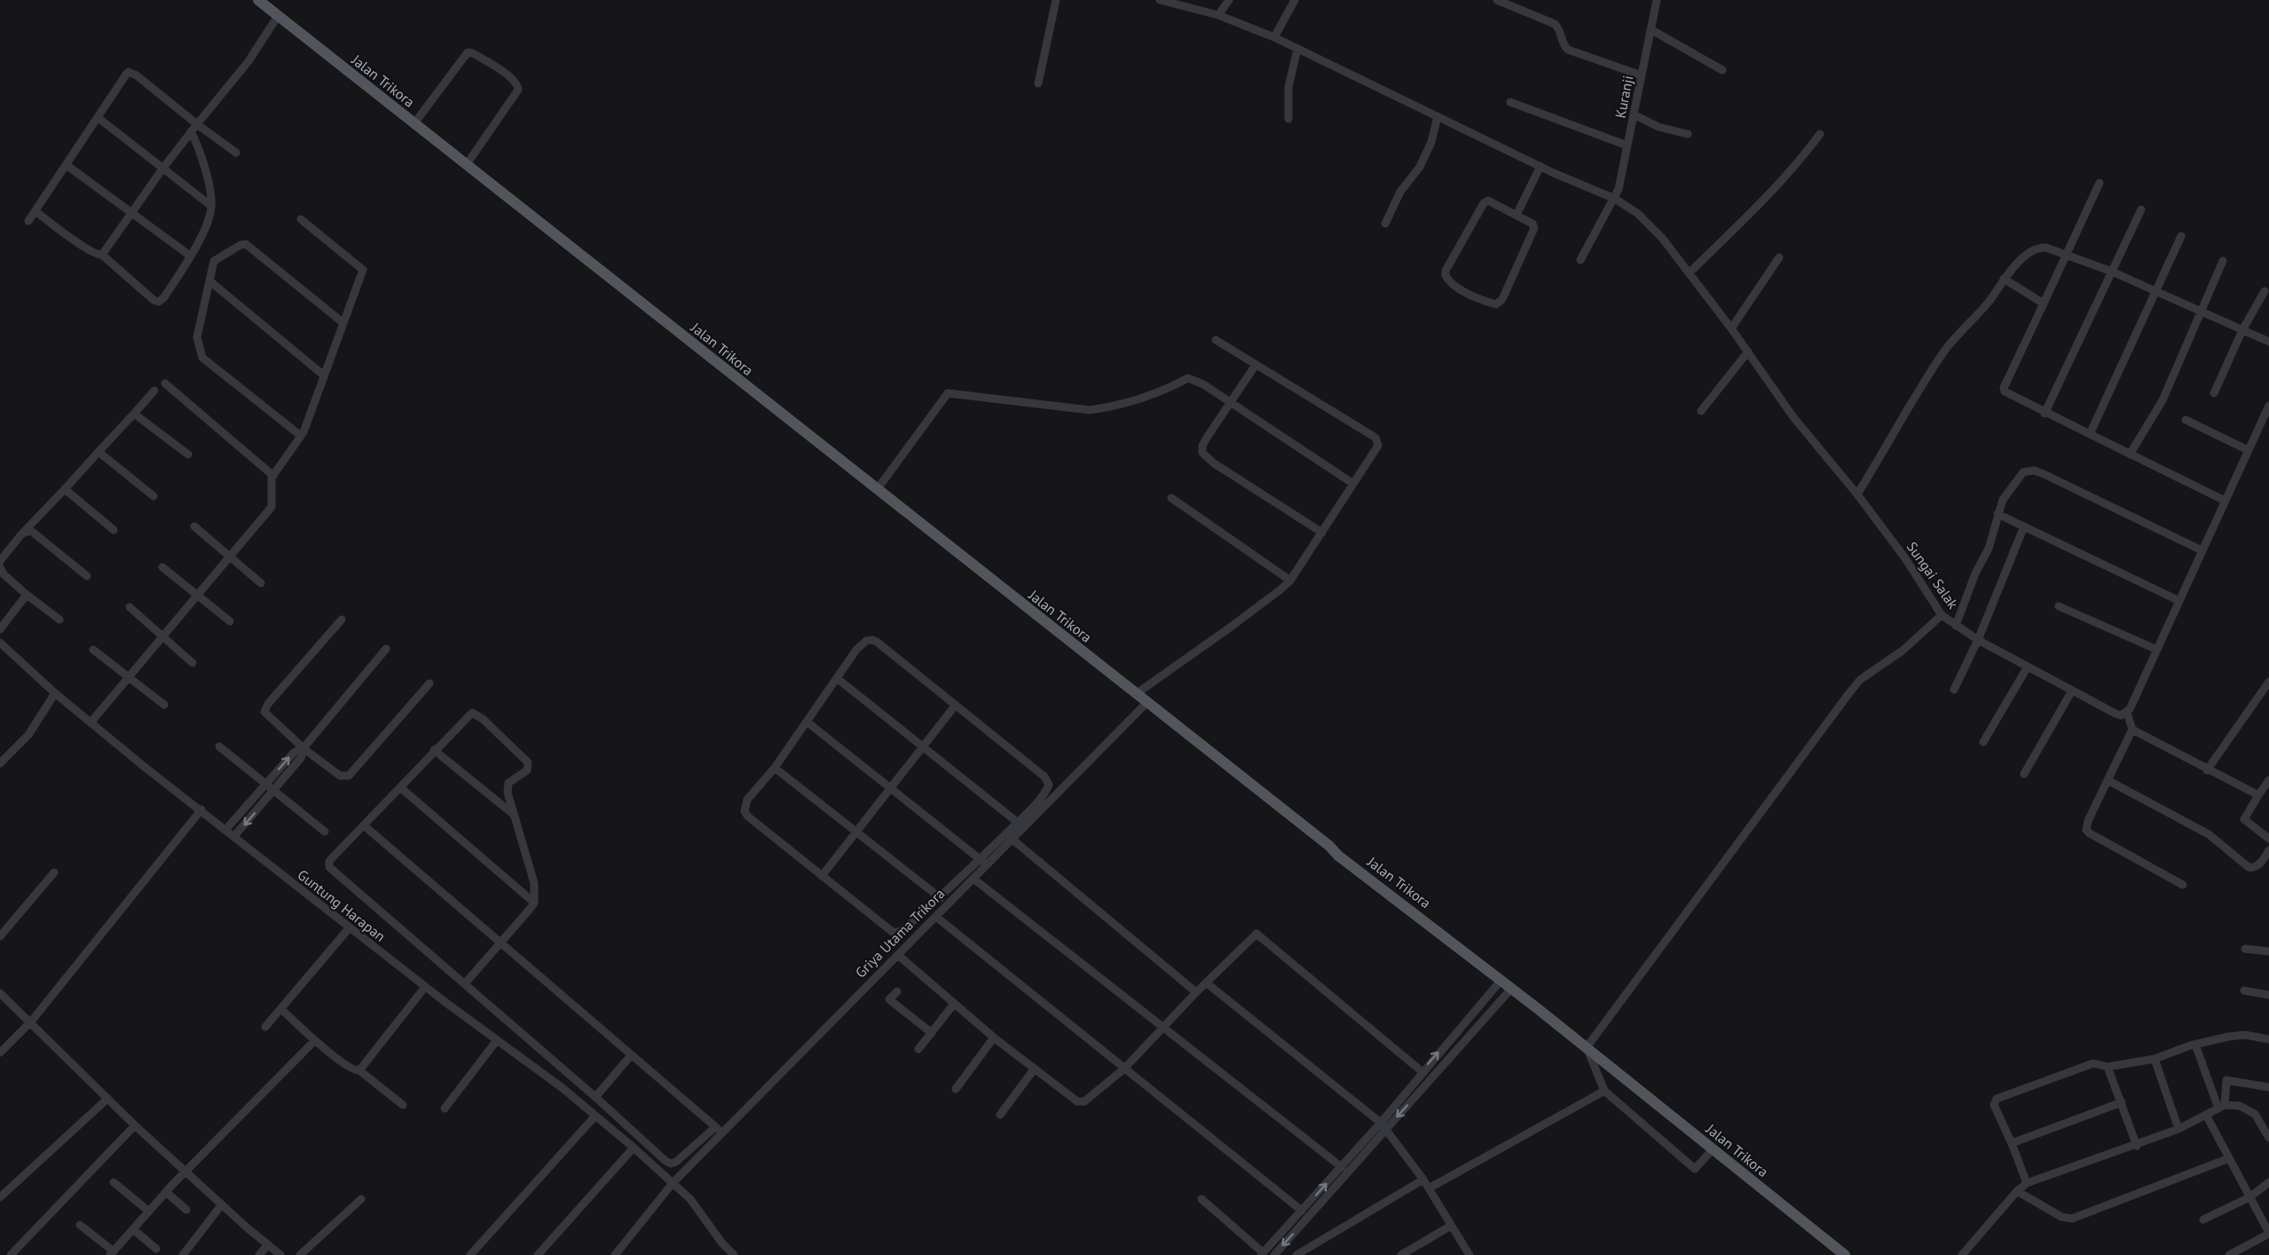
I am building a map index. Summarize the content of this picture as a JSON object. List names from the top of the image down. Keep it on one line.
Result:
{"streets":{"main road":["Jalan Trikora"],"street":["Kuranji","Sungai Salak","Guntung Harapan","Griya Utama Trikora"]},"crossings":[["Jalan Trikora","Griya Utama Trikora"],["Kuranji","Sungai Salak"],["Guntung Harapan","Griya Utama Trikora"]]}
